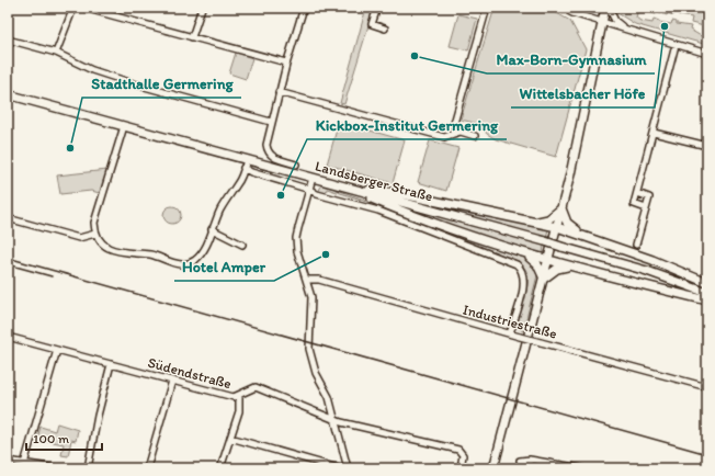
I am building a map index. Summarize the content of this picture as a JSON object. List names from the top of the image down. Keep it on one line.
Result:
{"streets":{"main road":["Landsberger Straße"],"street":["Industriestraße","Südendstraße"]},"crossings":[["Landsberger Straße","Industriestraße"]],"places":["Wittelsbacher Höfe","Max-Born-Gymnasium","Stadthalle Germering","Kickbox-Institut Germering","Hotel Amper"],"scale_bar":"100 m"}
